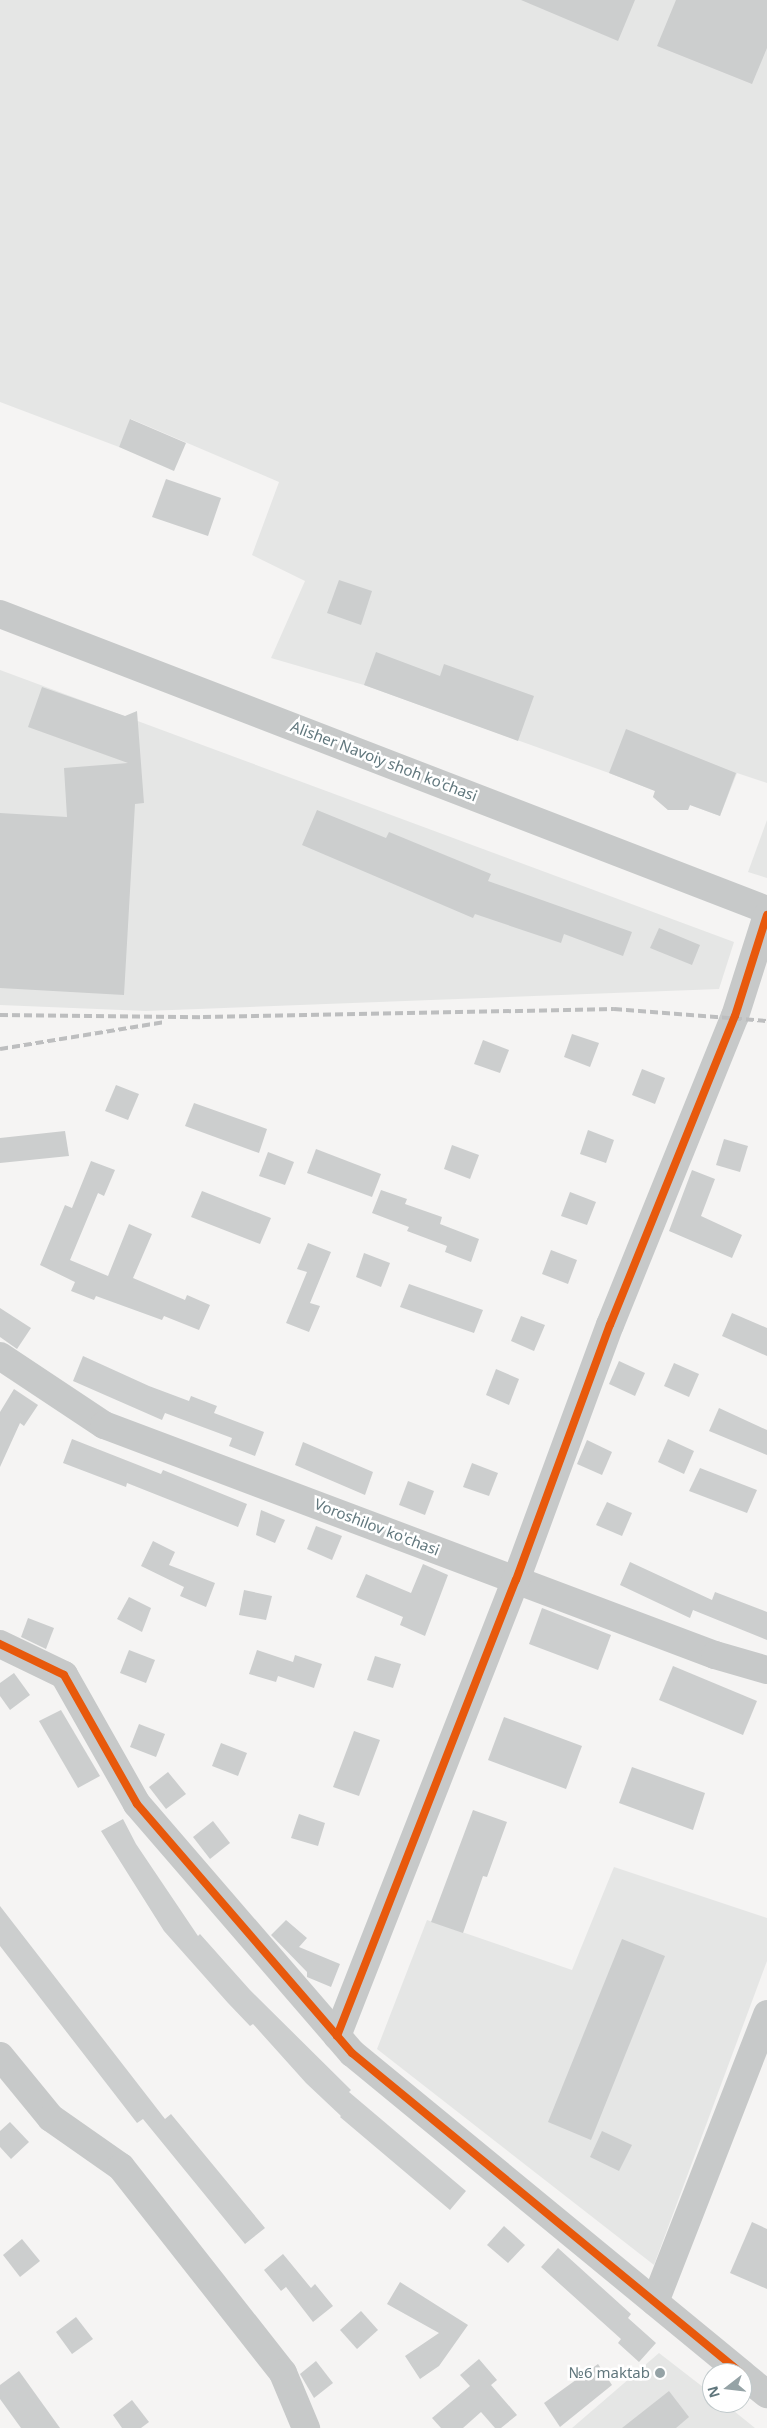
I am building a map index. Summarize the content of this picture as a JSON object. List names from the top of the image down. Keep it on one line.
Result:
{"streets":{"street":["Alisher Navoiy shoh ko'chasi","Voroshilov ko'chasi"]},"places":["№6 maktab"],"north":"left"}
